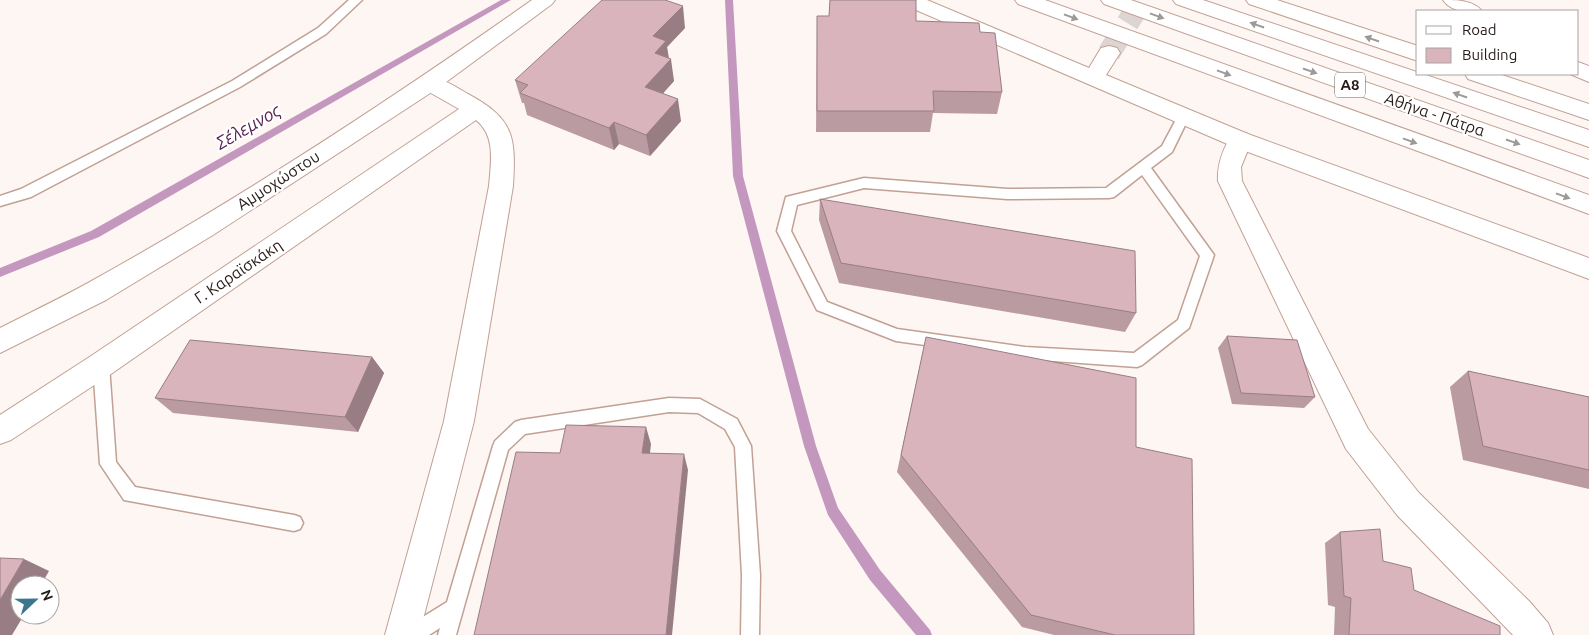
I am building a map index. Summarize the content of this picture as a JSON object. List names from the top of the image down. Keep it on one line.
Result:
{"streets":{"main road":["Α8","Αθήνα - Πάτρα","Αμμοχώστου","Γ. Καραϊσκάκη"]},"water":["Σέλεμνος"],"legend":["Road","Building"],"north":"right"}
